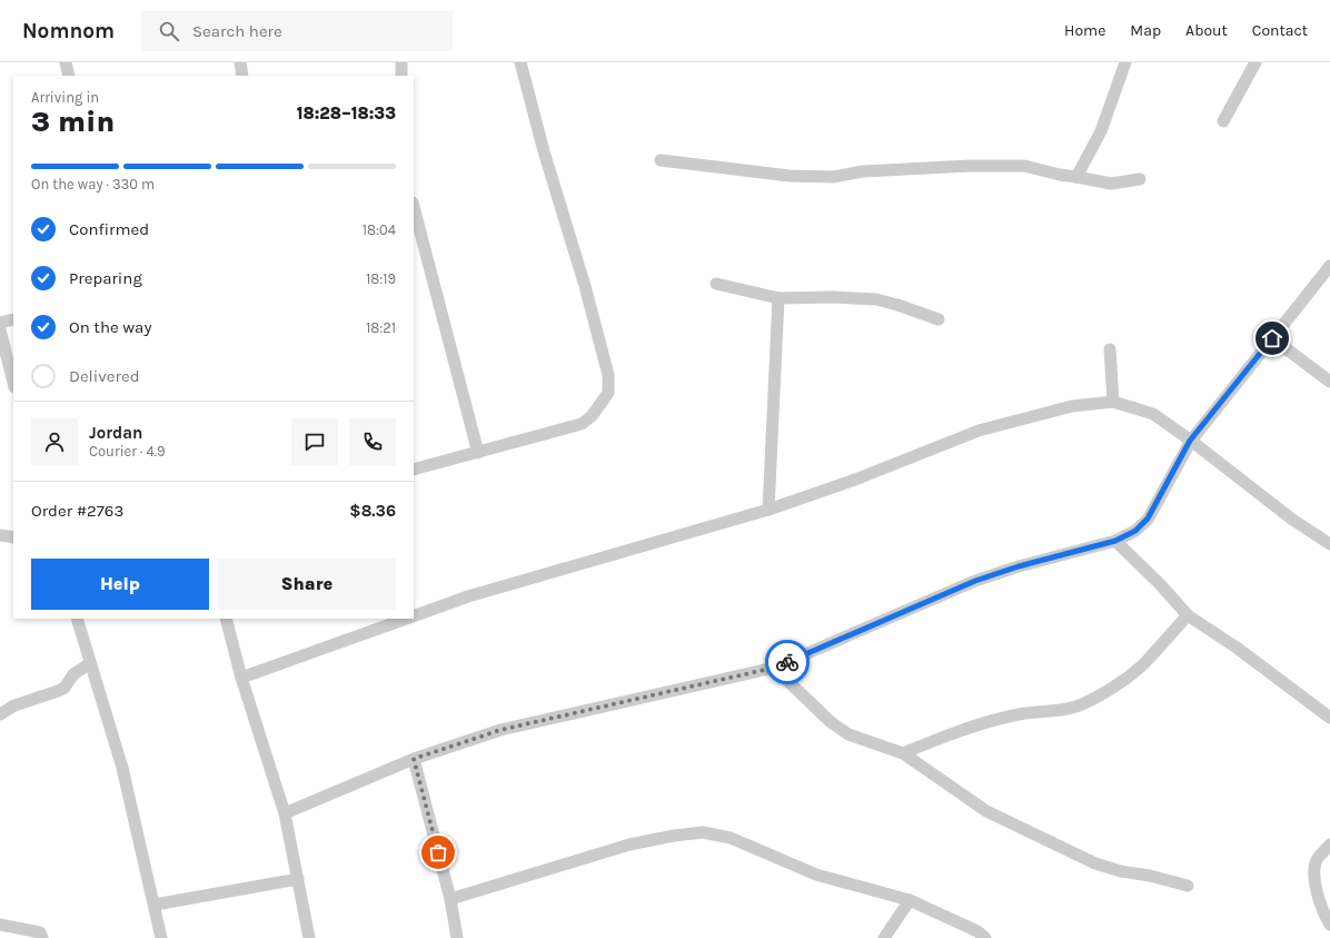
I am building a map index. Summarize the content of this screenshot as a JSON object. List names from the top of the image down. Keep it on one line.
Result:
{"page":{"header":"Nomnom","search":"Search here","nav":["Home","Map","About","Contact"],"heading":["3 min","Arriving in","18:28–18:33"],"panel":["Jordan","Courier · 4.9","Order #2763","$8.36"],"bar":"On the way · 330 m","list":[["Confirmed","18:04"],["Preparing","18:19"],["On the way","18:21"],"Delivered"],"buttons":["Help","Share"]}}
